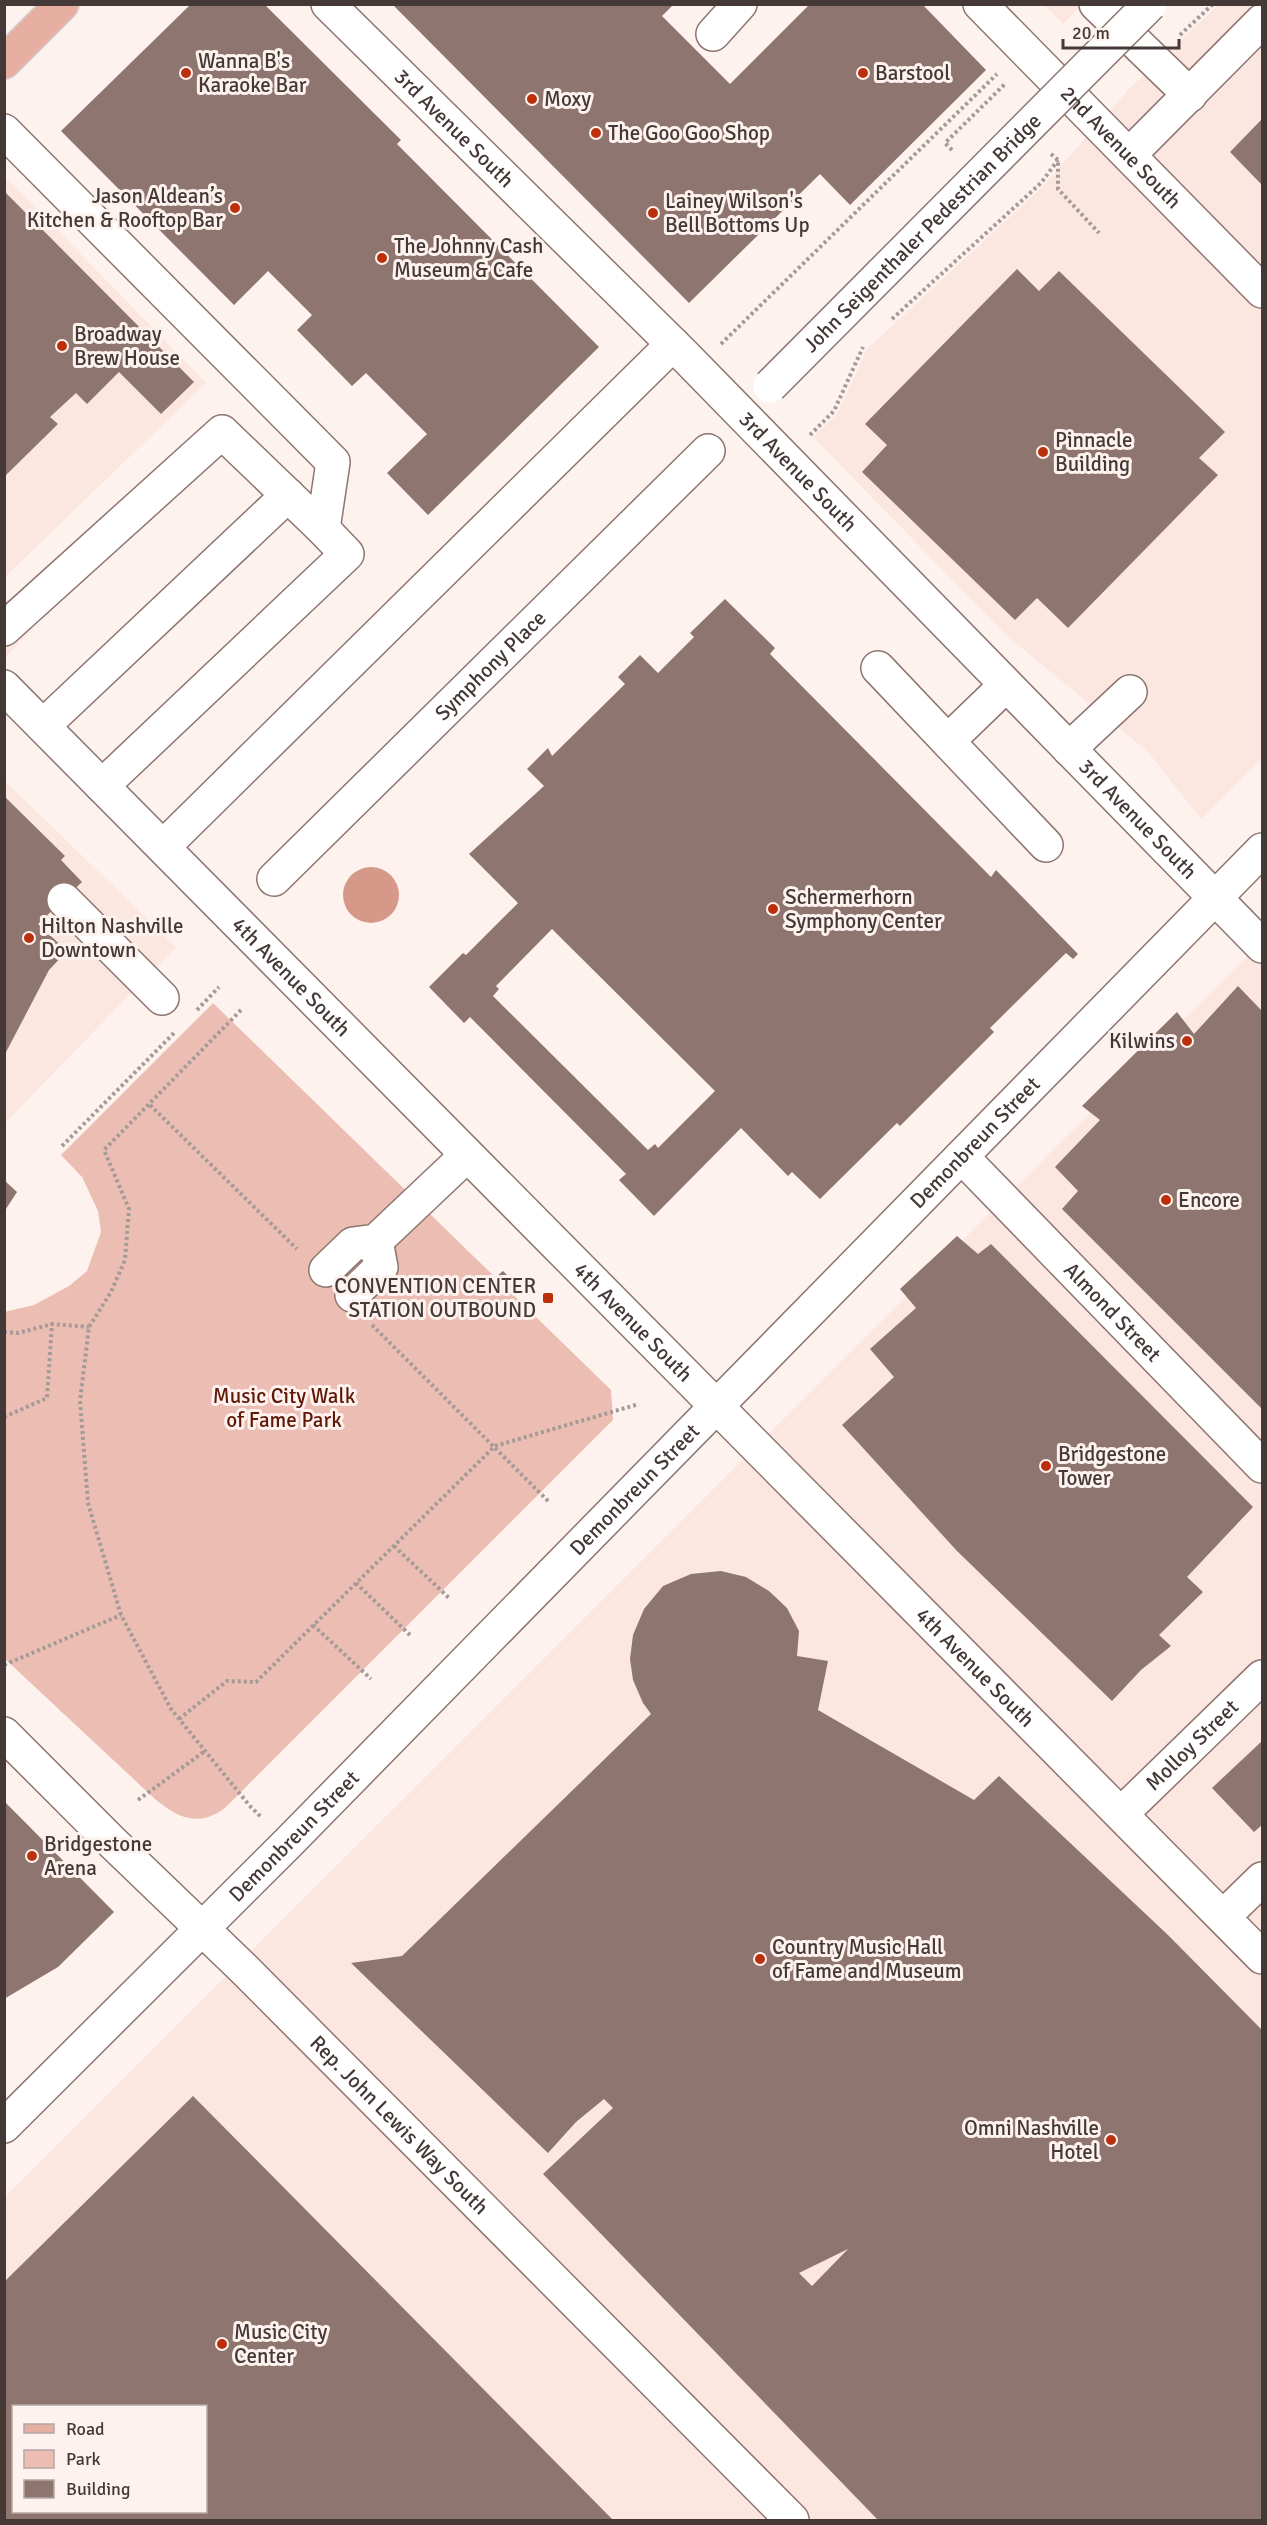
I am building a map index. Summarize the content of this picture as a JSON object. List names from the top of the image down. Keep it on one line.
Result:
{"streets":{"street":["3rd Avenue South","2nd Avenue South","John Seigenthaler Pedestrian Bridge","Symphony Place","4th Avenue South","Demonbreun Street","Almond Street","Molloy Street","Rep. John Lewis Way South"]},"crossings":[["3rd Avenue South","Demonbreun Street"],["4th Avenue South","Demonbreun Street"],["4th Avenue South","Molloy Street"],["Demonbreun Street","Almond Street"],["Demonbreun Street","Rep. John Lewis Way South"]],"parks":["Music City Walk of Fame Park"],"places":{"other":["Wanna B's Karaoke Bar","Barstool","Moxy","The Goo Goo Shop","Jason Aldean’s Kitchen & Rooftop Bar","Lainey Wilson's Bell Bottoms Up","The Johnny Cash Museum & Cafe","Broadway Brew House","Pinnacle Building","Schermerhorn Symphony Center","Hilton Nashville Downtown","Kilwins","Encore","Bridgestone Tower","Bridgestone Arena","Country Music Hall of Fame and Museum","Omni Nashville Hotel","Music City Center"],"transit":["CONVENTION CENTER STATION OUTBOUND"]},"legend":["Road","Park","Building"],"scale_bar":"20 m"}
